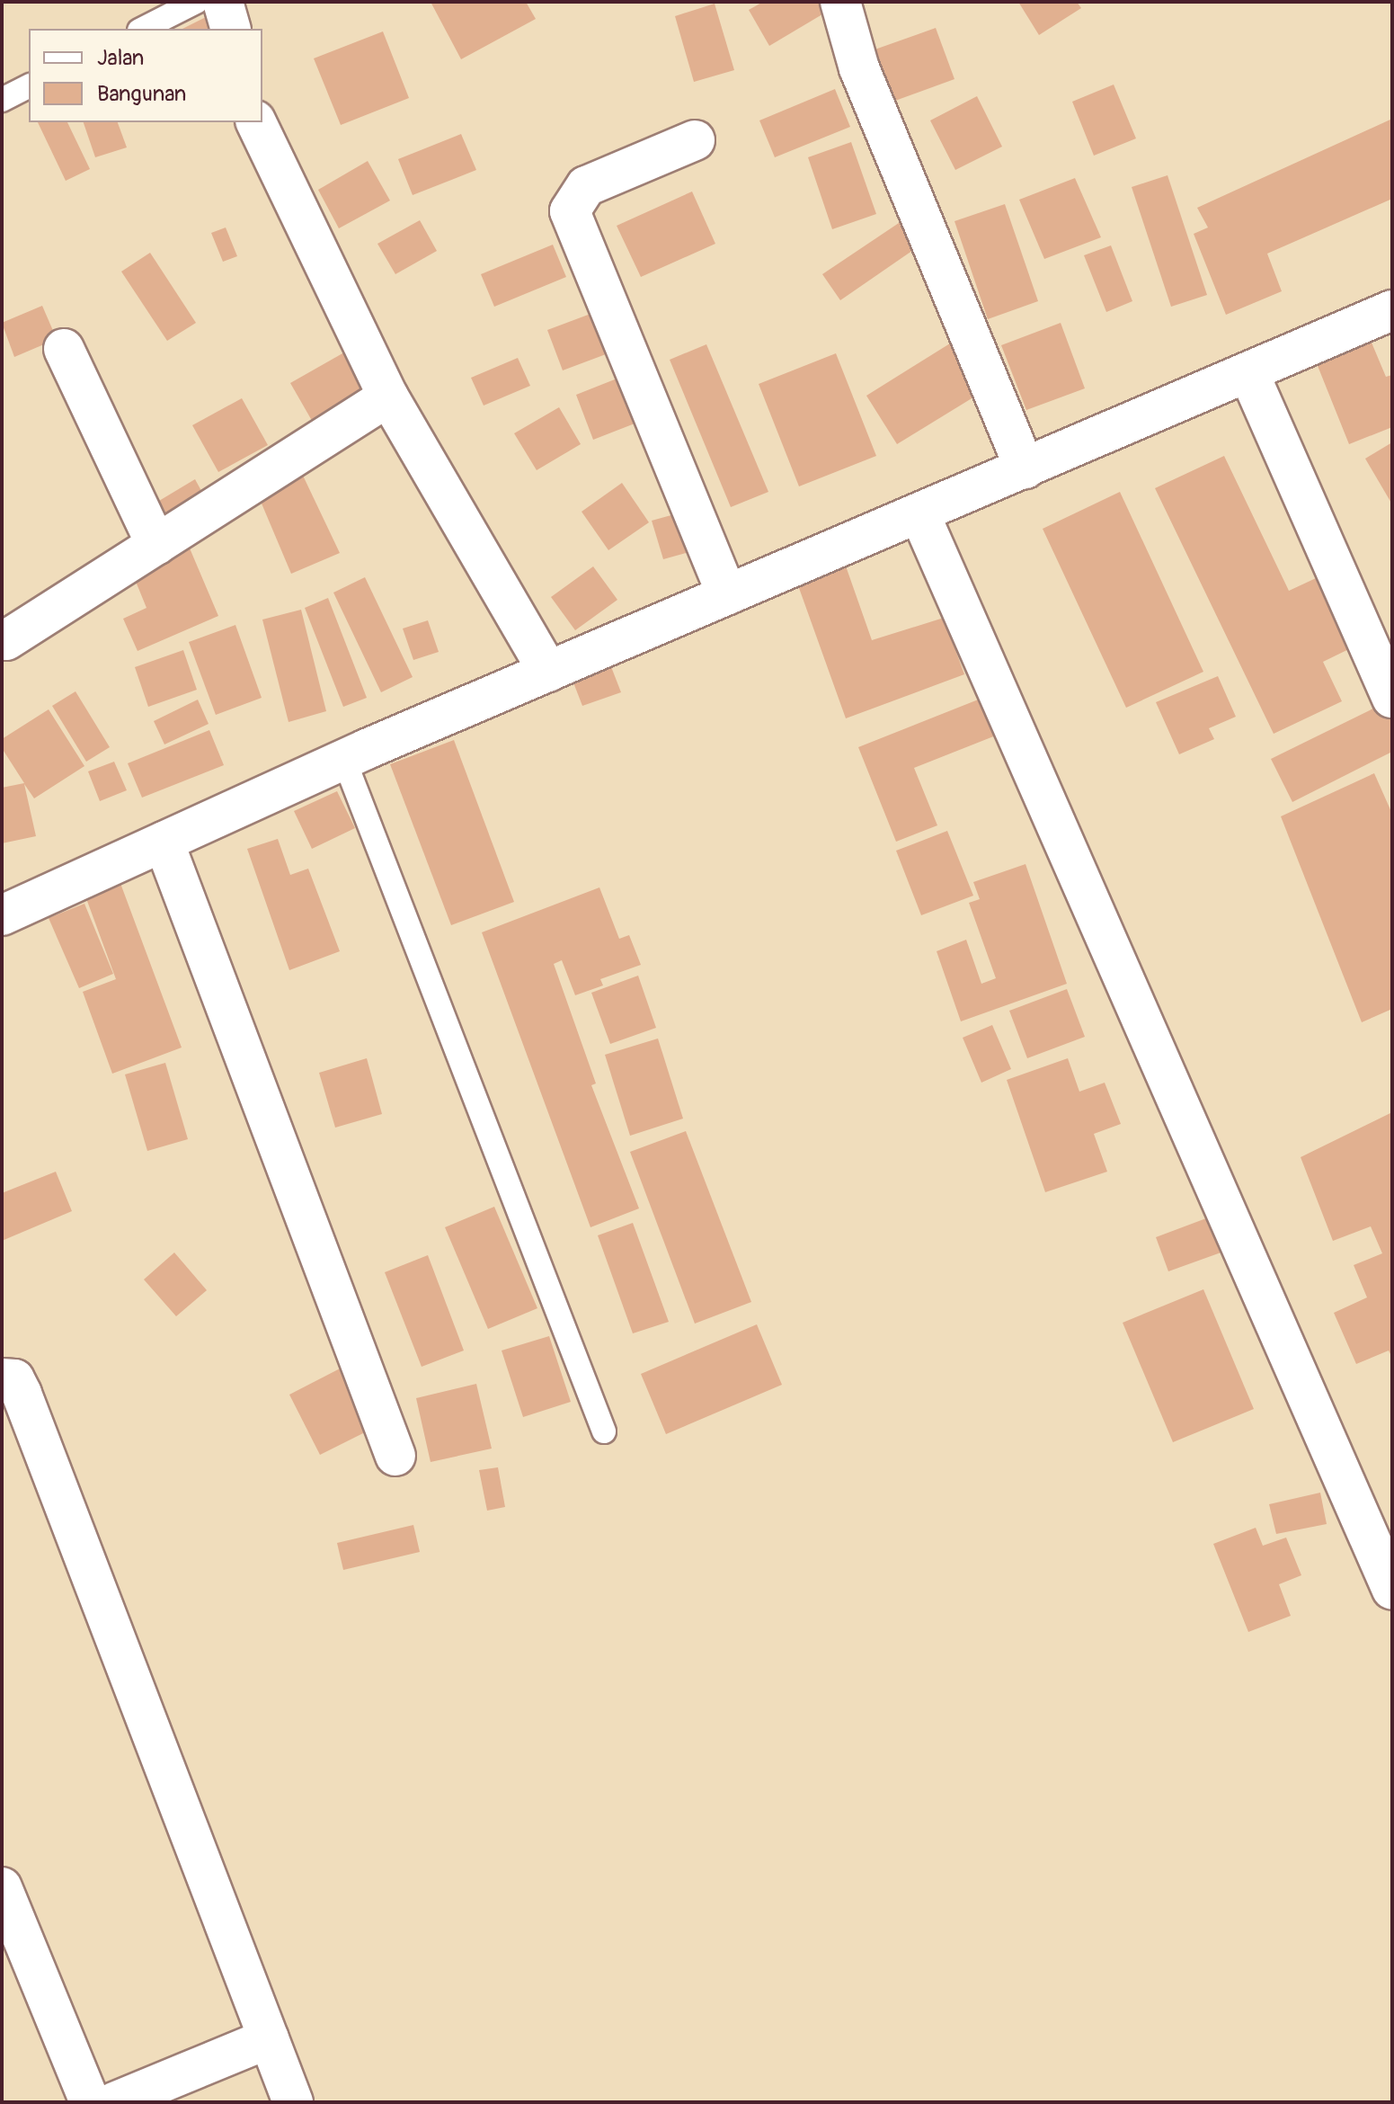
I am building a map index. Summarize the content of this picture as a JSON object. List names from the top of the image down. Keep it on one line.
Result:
{"legend":["Jalan","Bangunan"]}
